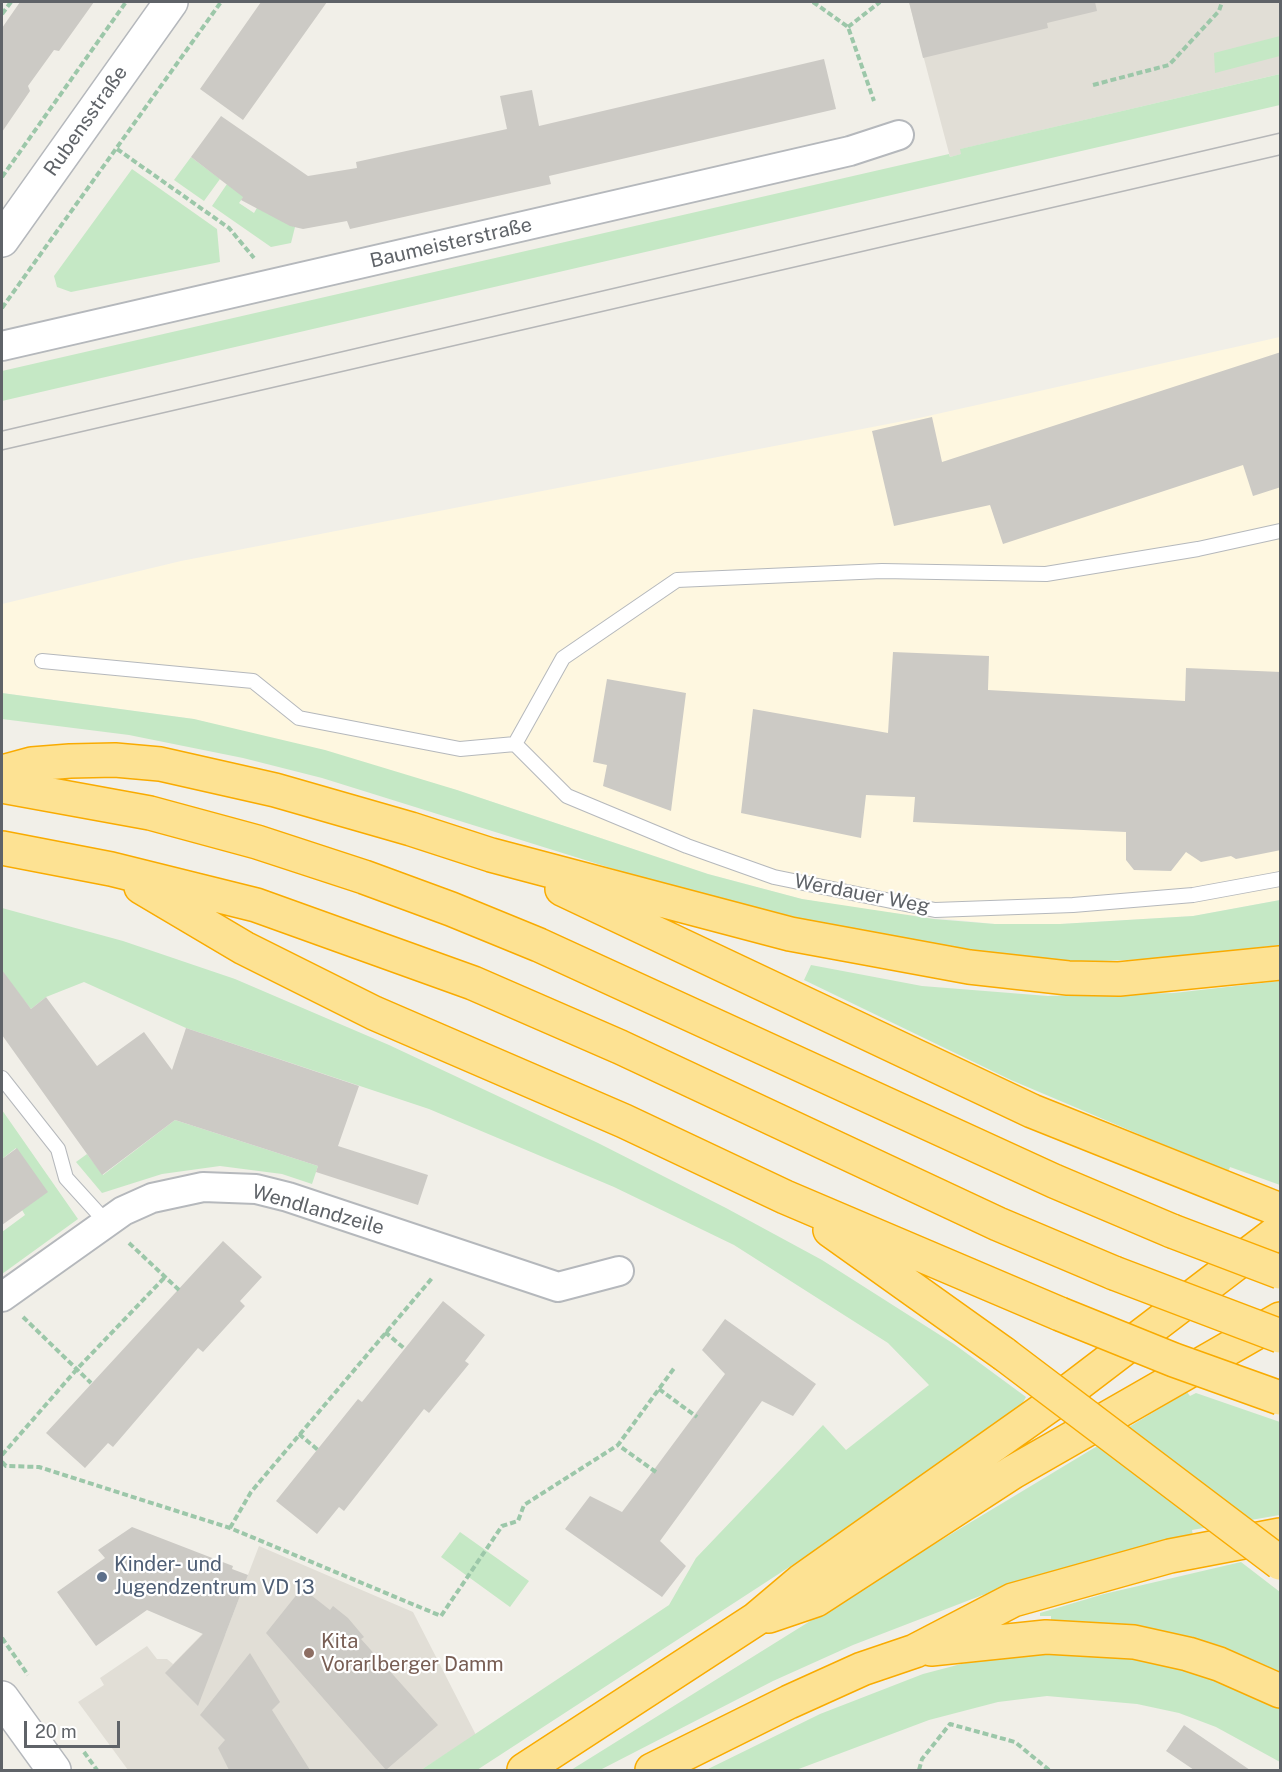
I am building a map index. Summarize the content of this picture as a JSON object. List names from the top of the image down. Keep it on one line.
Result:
{"streets":{"street":["Rubensstraße","Baumeisterstraße","Wendlandzeile"],"lane":["Werdauer Weg"]},"places":["Kinder- und Jugendzentrum VD 13","Kita Vorarlberger Damm"],"scale_bar":"20 m"}
